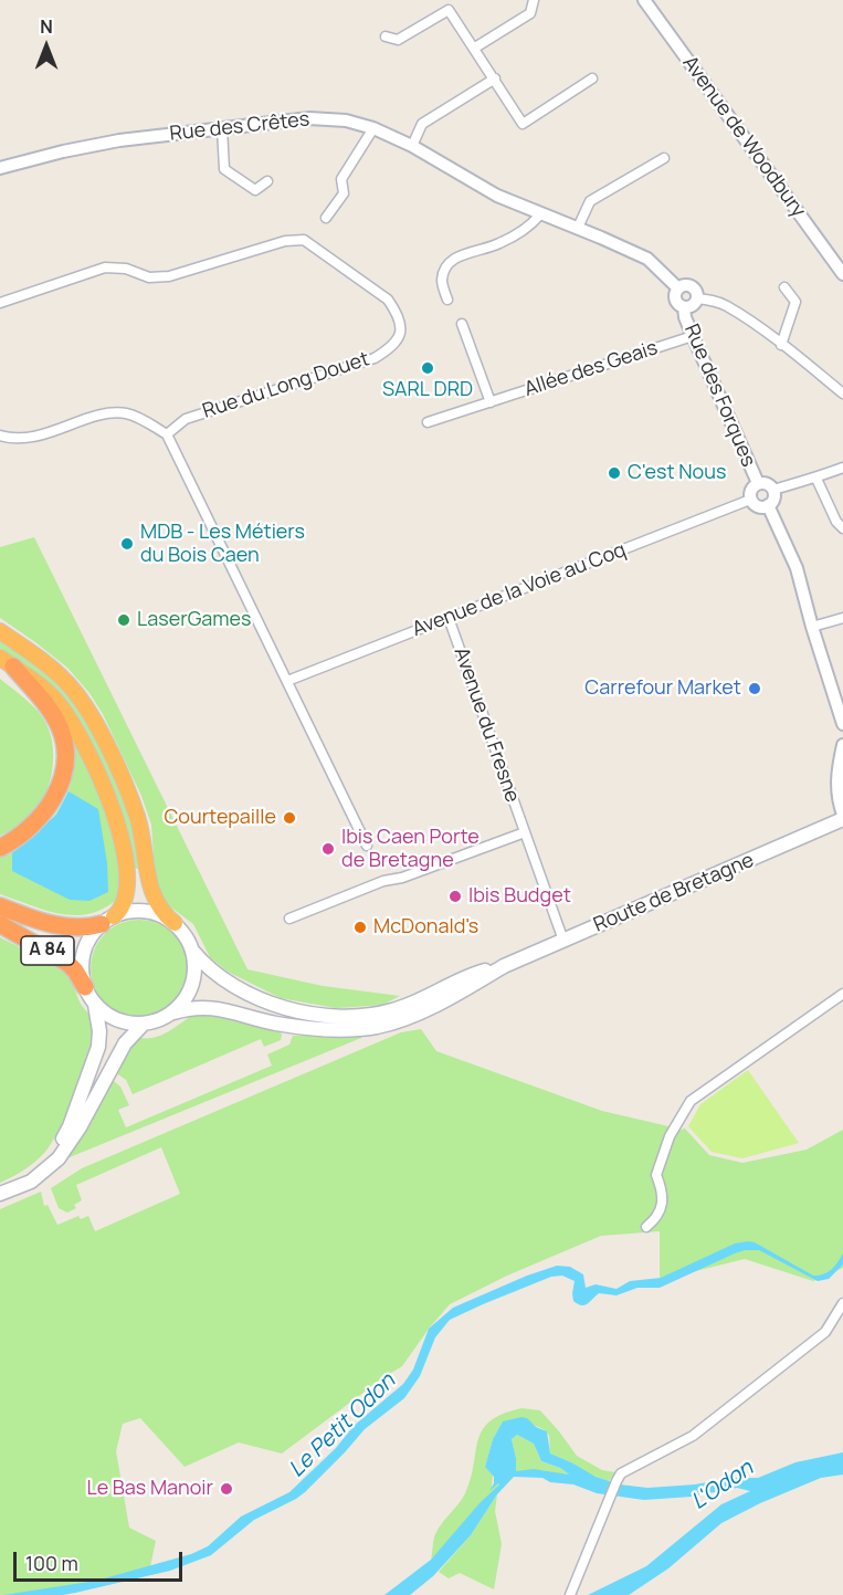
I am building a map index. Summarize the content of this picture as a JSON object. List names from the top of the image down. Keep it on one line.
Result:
{"streets":{"highway":["A 84"],"main road":["Route de Bretagne"],"street":["Rue des Crêtes","Avenue de Woodbury","Allée des Geais","Rue du Long Douet","Rue des Forques","Avenue de la Voie au Coq","Avenue du Fresne"]},"crossings":[["Rue des Crêtes","Rue des Forques"],["Allée des Geais","Rue des Forques"],["Rue des Forques","Avenue de la Voie au Coq"],["Avenue de la Voie au Coq","Avenue du Fresne"],["Avenue du Fresne","Route de Bretagne"],["Route de Bretagne","A 84"]],"water":["Le Petit Odon","L'Odon"],"places":["SARL DRD","C'est Nous","MDB - Les Métiers du Bois Caen","LaserGames","Carrefour Market","Courtepaille","Ibis Caen Porte de Bretagne","Ibis Budget","McDonald's","Le Bas Manoir"],"scale_bar":"100 m","north":"top"}
